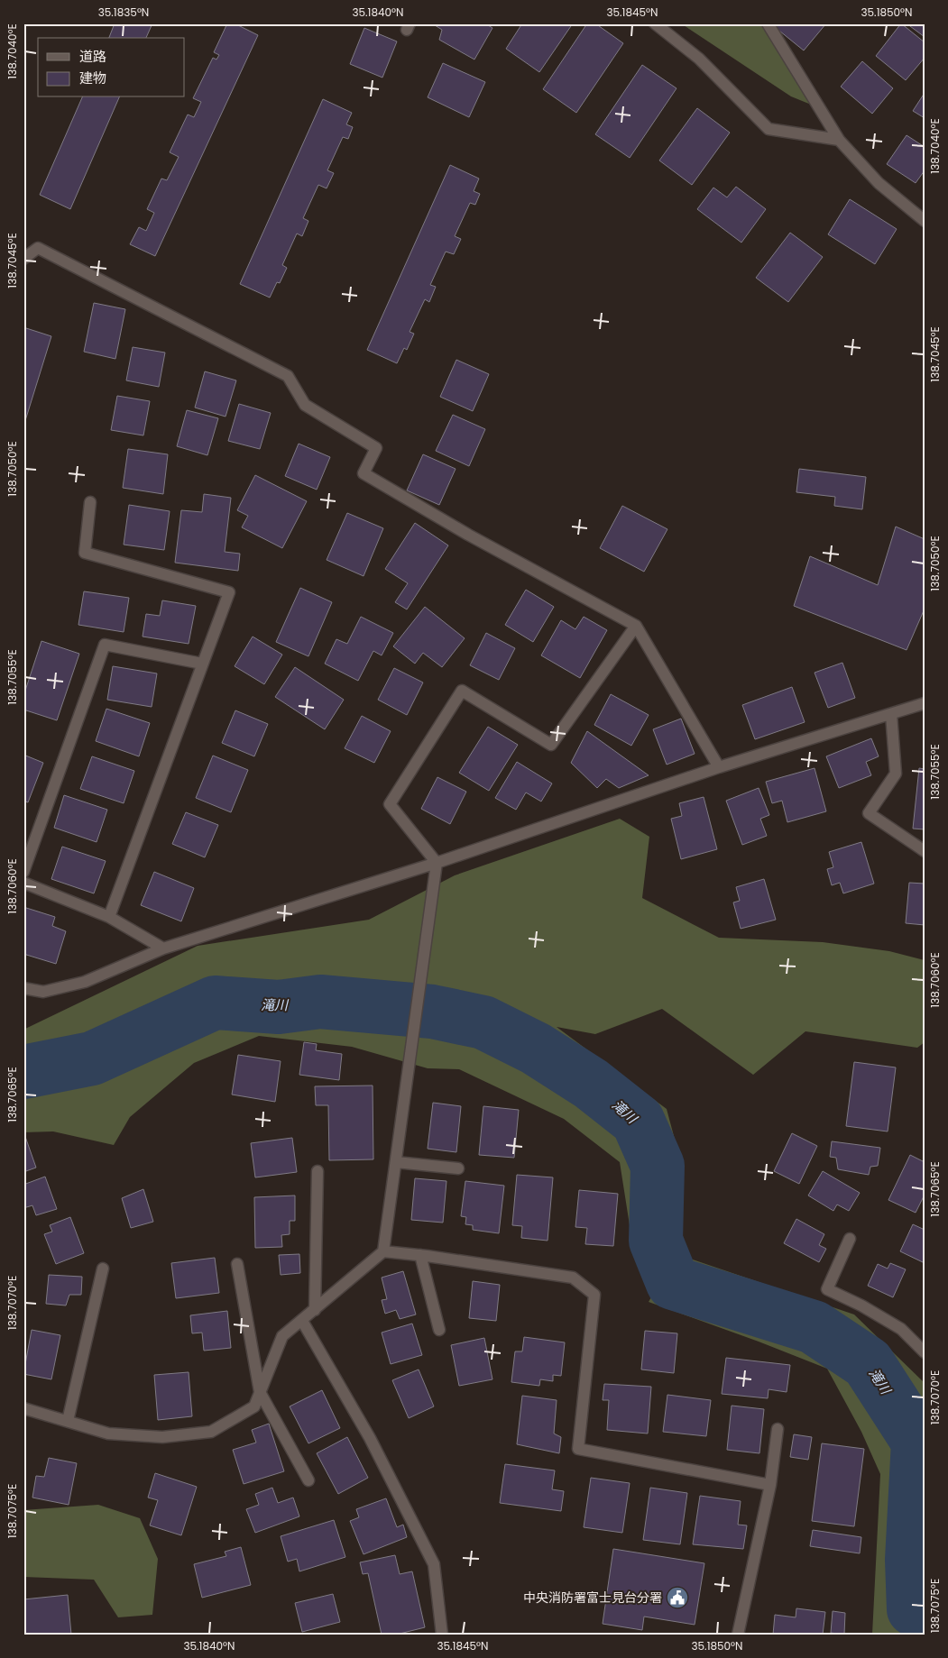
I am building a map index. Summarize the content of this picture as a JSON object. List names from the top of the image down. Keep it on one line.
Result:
{"water":["滝川"],"places":{"public building":["中央消防署富士見台分署"]},"legend":["道路","建物"],"coordinates":["35.1835°N","35.1840°N","35.1845°N","35.1850°N","138.7040°E","138.7045°E","138.7050°E","138.7055°E","138.7060°E","138.7065°E","138.7070°E","138.7075°E"]}
